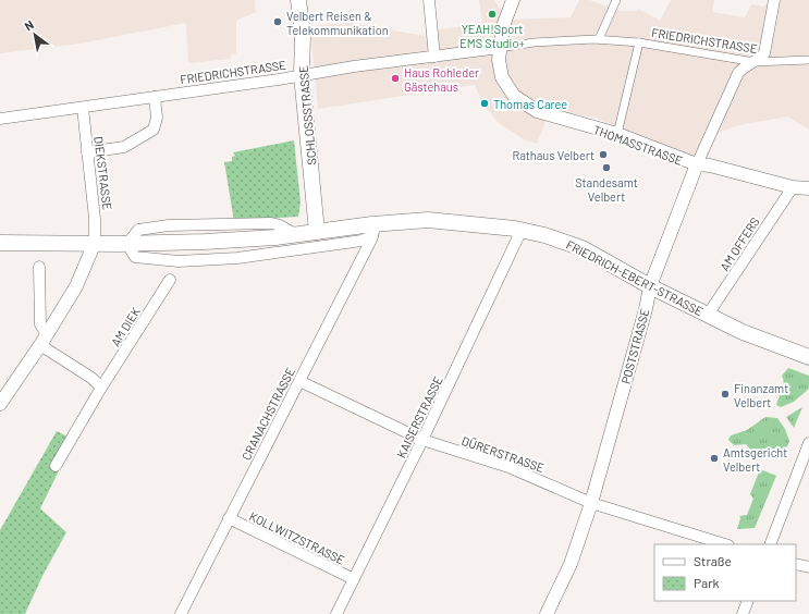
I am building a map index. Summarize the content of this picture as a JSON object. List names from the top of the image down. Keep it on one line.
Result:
{"streets":{"main road":["SCHLOSSSTRASSE","FRIEDRICH-EBERT-STRASSE"],"street":["FRIEDRICHSTRASSE","THOMASSTRASSE","DIEKSTRASSE","AM OFFERS","AM DIEK","POSTSTRASSE","CRANACHSTRASSE","KAISERSTRASSE","DÜRERSTRASSE","KOLLWITZSTRASSE"]},"crossings":[["FRIEDRICHSTRASSE","SCHLOSSSTRASSE"],["FRIEDRICHSTRASSE","THOMASSTRASSE"],["FRIEDRICHSTRASSE","DIEKSTRASSE"],["FRIEDRICHSTRASSE","POSTSTRASSE"],["SCHLOSSSTRASSE","FRIEDRICH-EBERT-STRASSE"],["THOMASSTRASSE","AM OFFERS"],["THOMASSTRASSE","POSTSTRASSE"],["DIEKSTRASSE","FRIEDRICH-EBERT-STRASSE"],["AM OFFERS","FRIEDRICH-EBERT-STRASSE"],["FRIEDRICH-EBERT-STRASSE","POSTSTRASSE"],["FRIEDRICH-EBERT-STRASSE","CRANACHSTRASSE"],["FRIEDRICH-EBERT-STRASSE","KAISERSTRASSE"],["POSTSTRASSE","DÜRERSTRASSE"],["CRANACHSTRASSE","DÜRERSTRASSE"],["CRANACHSTRASSE","KOLLWITZSTRASSE"],["KAISERSTRASSE","DÜRERSTRASSE"],["KAISERSTRASSE","KOLLWITZSTRASSE"]],"places":["YEAH!Sport EMS Studio+","Velbert Reisen & Telekommunikation","Haus Rohleder Gästehaus","Thomas Caree","Rathaus Velbert","Standesamt Velbert","Finanzamt Velbert","Amtsgericht Velbert"],"legend":["Straße","Park"],"north":"top left"}
